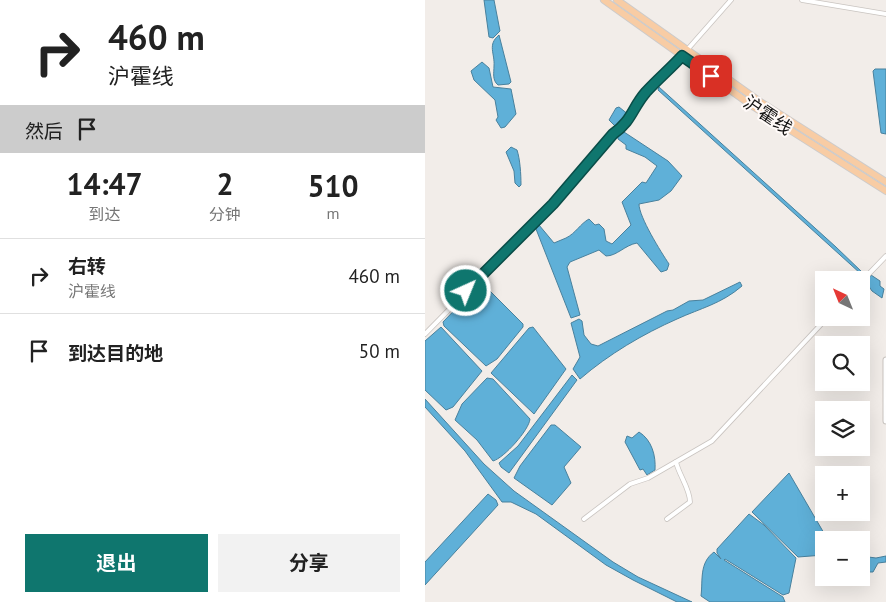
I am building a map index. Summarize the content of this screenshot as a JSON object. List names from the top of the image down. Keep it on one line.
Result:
{"streets":{"highway":["沪霍线"]},"north":"top left","page":{"turn":["460 m","沪霍线"],"then":"然后","eta":["14:47","到达","2","分钟","510","m"],"list":[{"name":"右转","note":"沪霍线","value":"460 m"},{"name":"到达目的地","value":"50 m"}],"map_buttons":["+","−"],"buttons":["退出","分享"]}}
